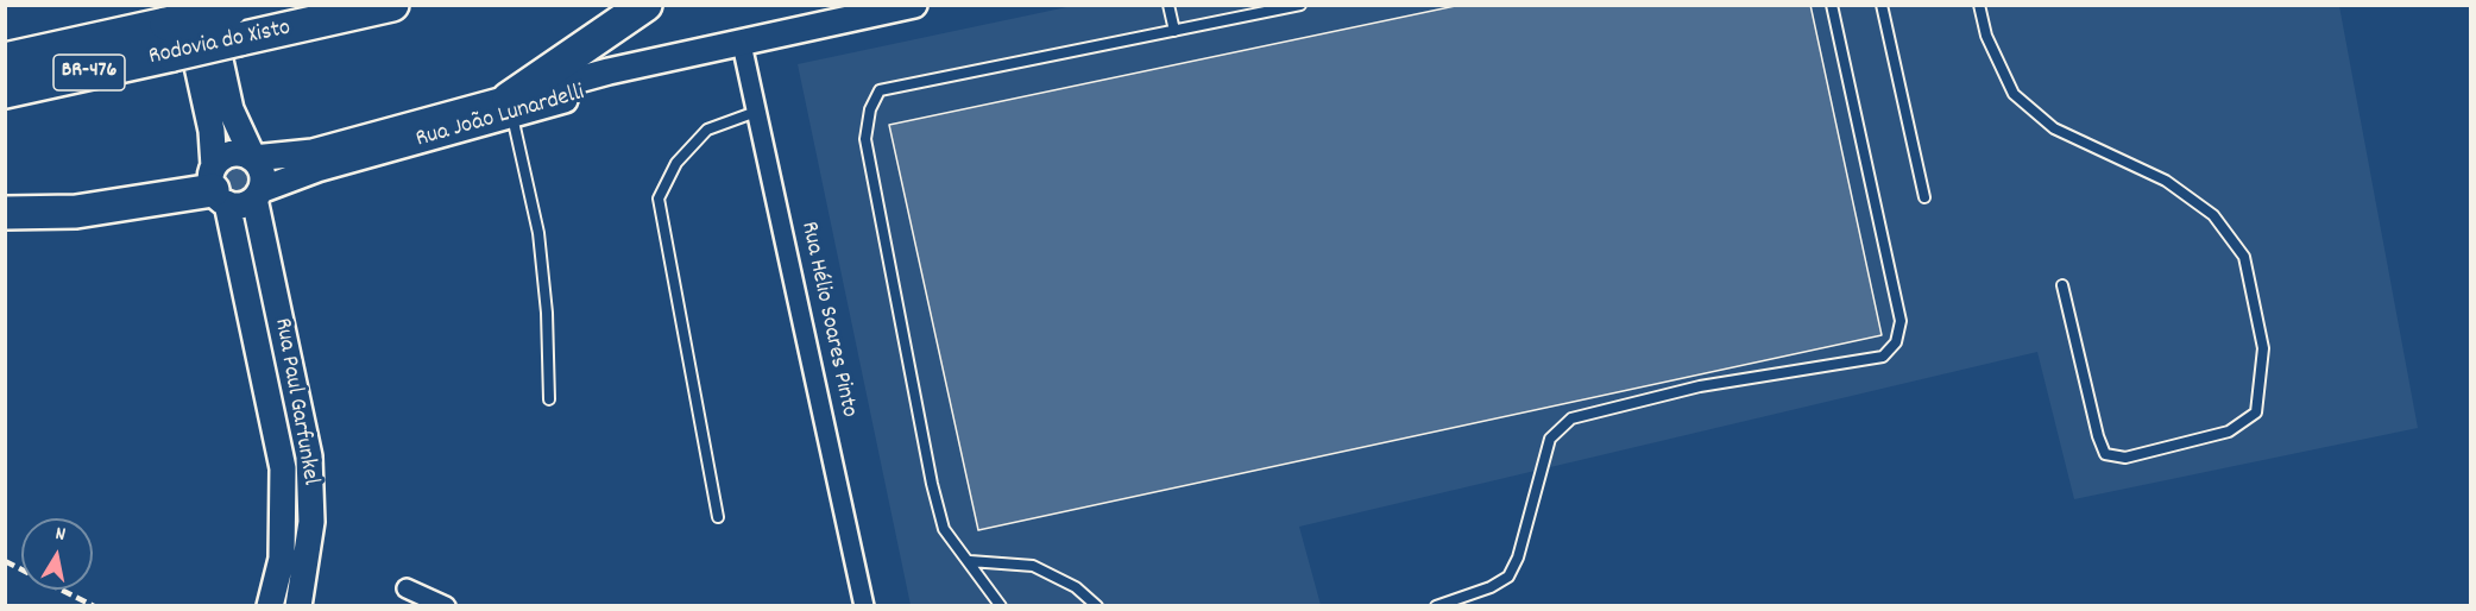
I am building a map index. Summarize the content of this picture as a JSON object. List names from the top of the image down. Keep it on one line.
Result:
{"streets":{"highway":["Rodovia do Xisto","BR-476"],"main road":["Rua João Lunardelli","Rua Paul Garfunkel"],"street":["Rua Hélio Soares Pinto"]},"crossings":[["Rodovia do Xisto","Rua Paul Garfunkel"],["Rua João Lunardelli","Rua Hélio Soares Pinto"],["Rua João Lunardelli","Rua Paul Garfunkel"]],"north":"top"}
